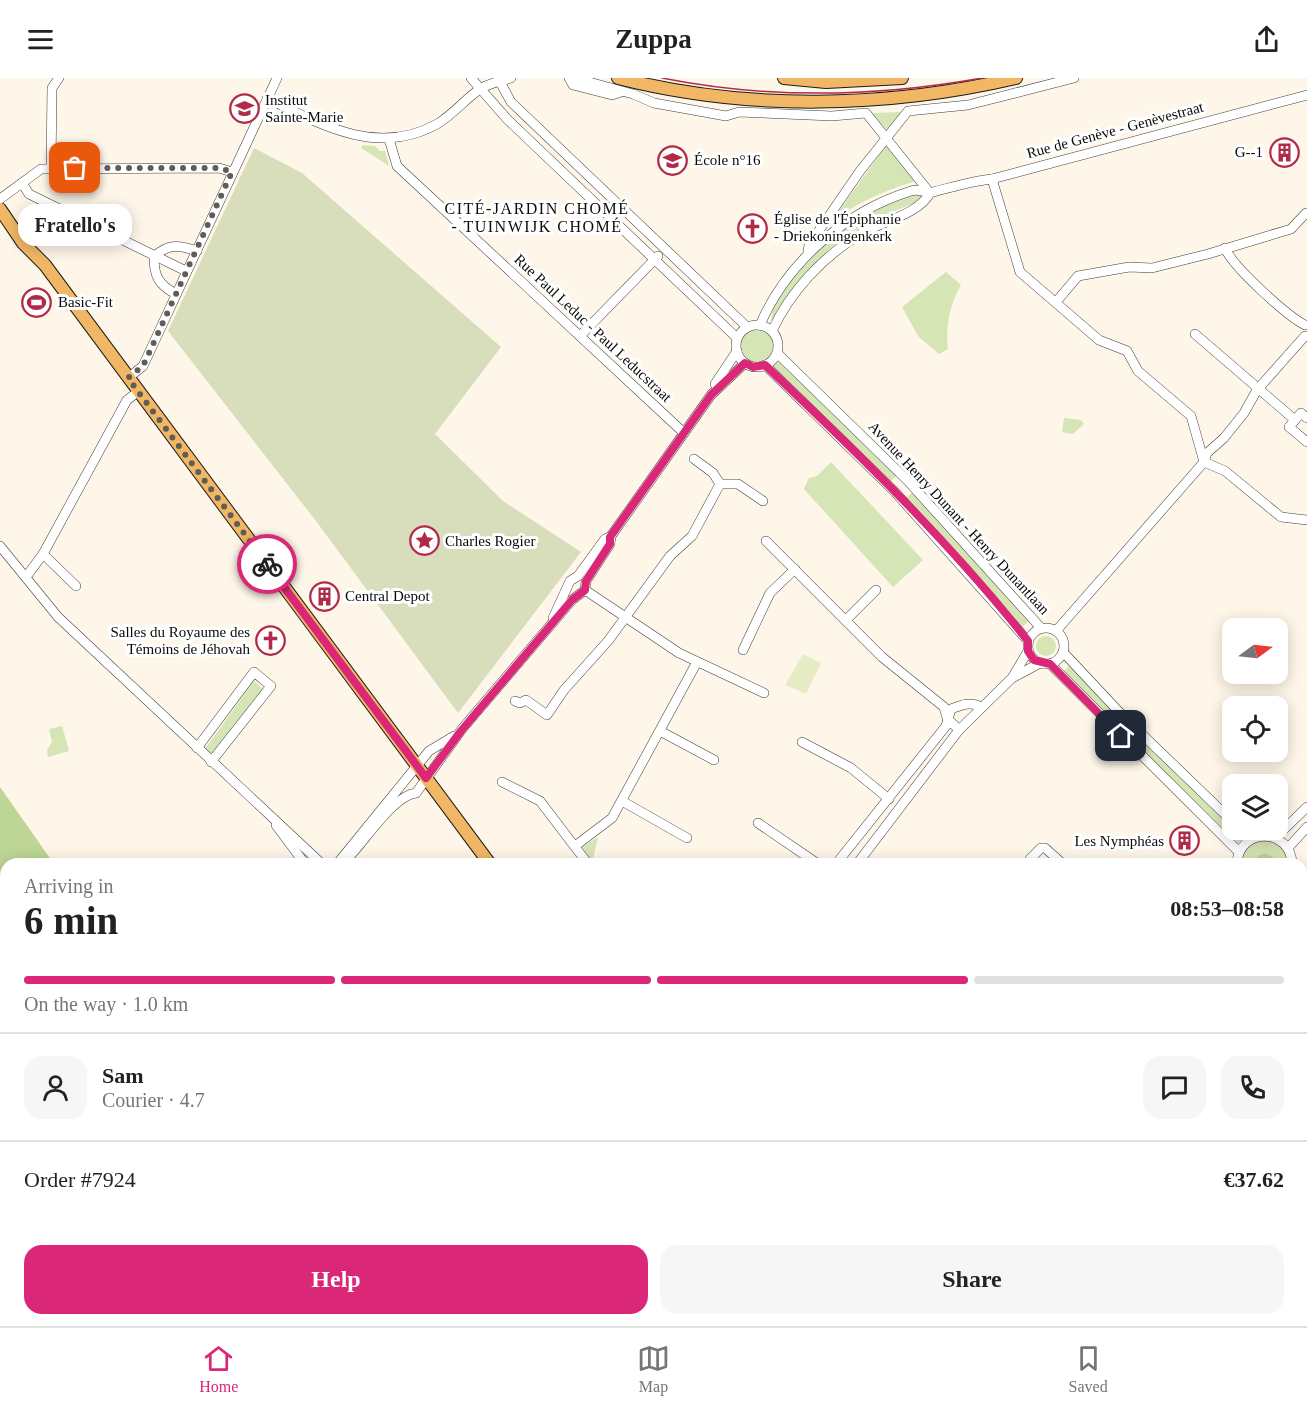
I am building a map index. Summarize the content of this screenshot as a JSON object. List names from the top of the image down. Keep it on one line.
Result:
{"streets":{"street":["Rue de Genève - Genèvestraat","Rue Paul Leduc - Paul Leducstraat","Avenue Henry Dunant - Henry Dunantlaan"]},"crossings":[["Rue de Genève - Genèvestraat","Avenue Henry Dunant - Henry Dunantlaan"]],"districts":["CITÉ-JARDIN CHOMÉ - TUINWIJK CHOMÉ"],"places":{"school or university":["Institut Sainte-Marie","École n°16"],"building":["G--1","Central Depot","Les Nymphéas"],"other":["Fratello's"],"church":["Église de l'Épiphanie - Driekoningenkerk","Salles du Royaume des Témoins de Jéhovah"],"sports":["Basic-Fit"],"place":["Charles Rogier"]},"north":"right","page":{"header":"Zuppa","bubble":"Fratello's","heading":["6 min","Arriving in","08:53–08:58"],"panel":["Sam","Courier · 4.7","Order #7924","€37.62"],"bar":"On the way · 1.0 km","buttons":["Help","Share"],"tabs":["Home","Map","Saved"]}}
